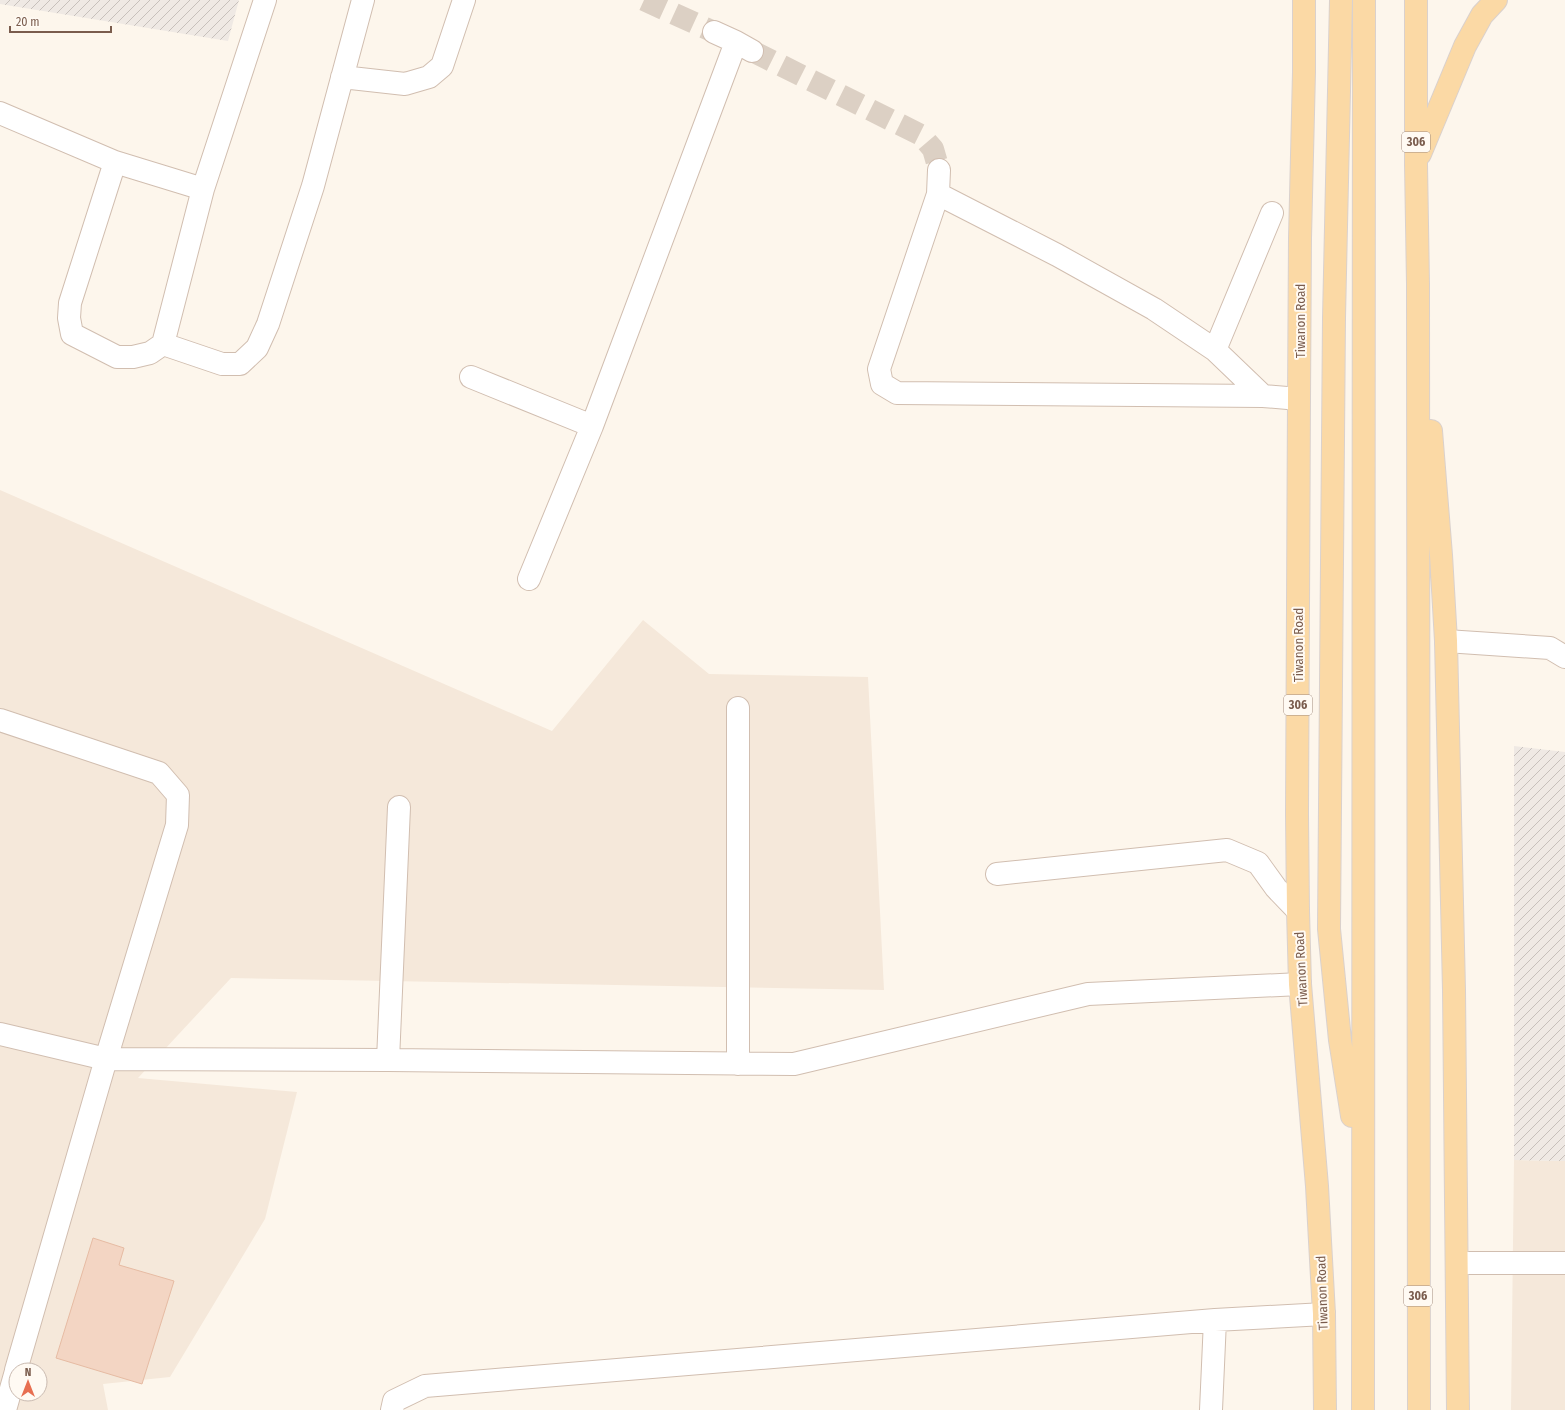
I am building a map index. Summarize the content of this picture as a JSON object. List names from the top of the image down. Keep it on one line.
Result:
{"streets":{"main road":["306","Tiwanon Road"]},"scale_bar":"20 m","north":"top"}
